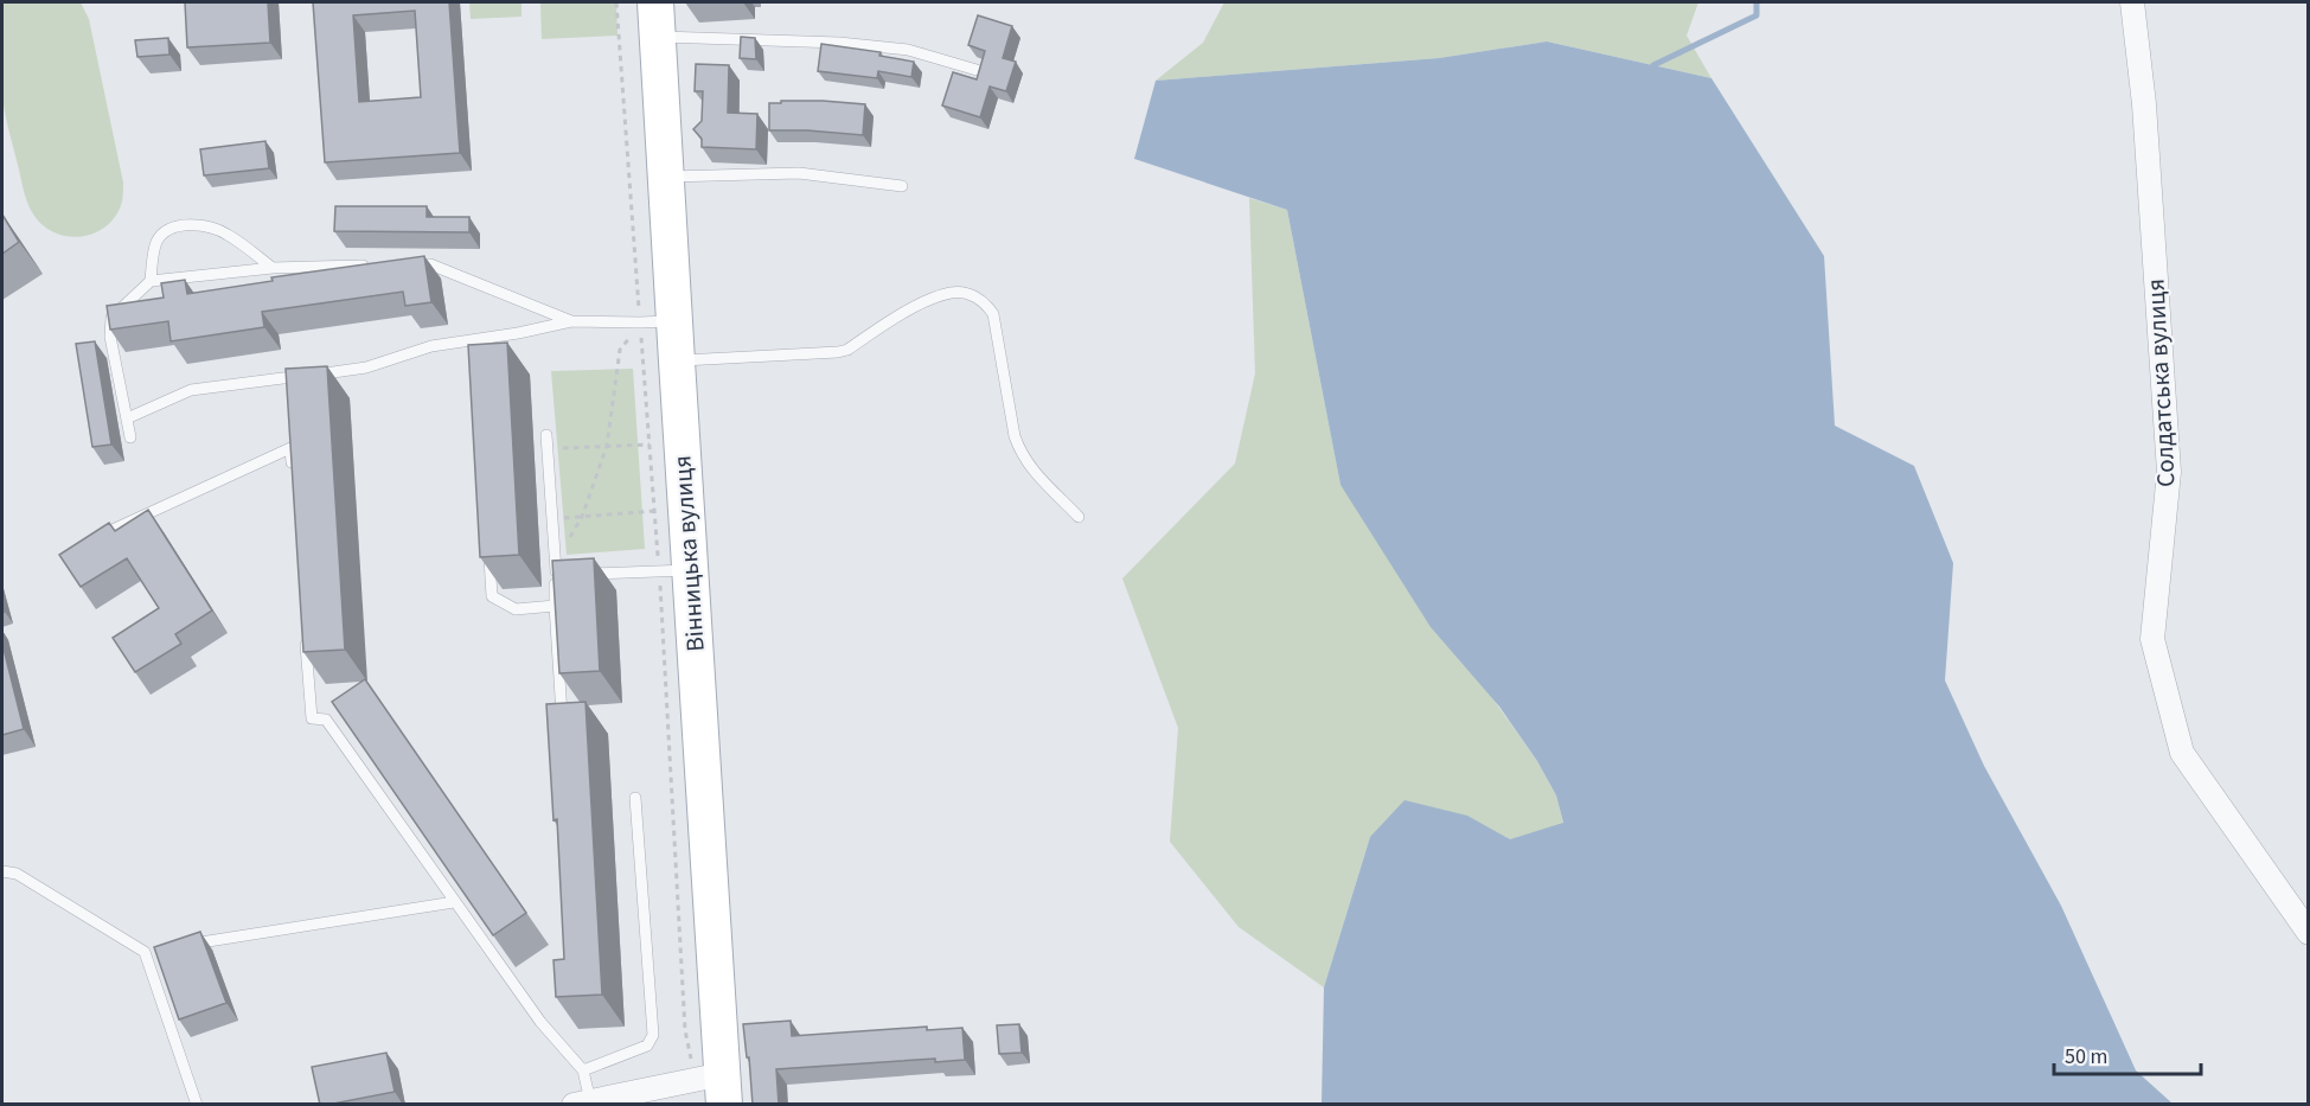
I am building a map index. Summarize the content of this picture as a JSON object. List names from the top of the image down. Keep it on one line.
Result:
{"streets":{"main road":["Вінницька вулиця"],"street":["Солдатська вулиця"]},"scale_bar":"50 m"}
